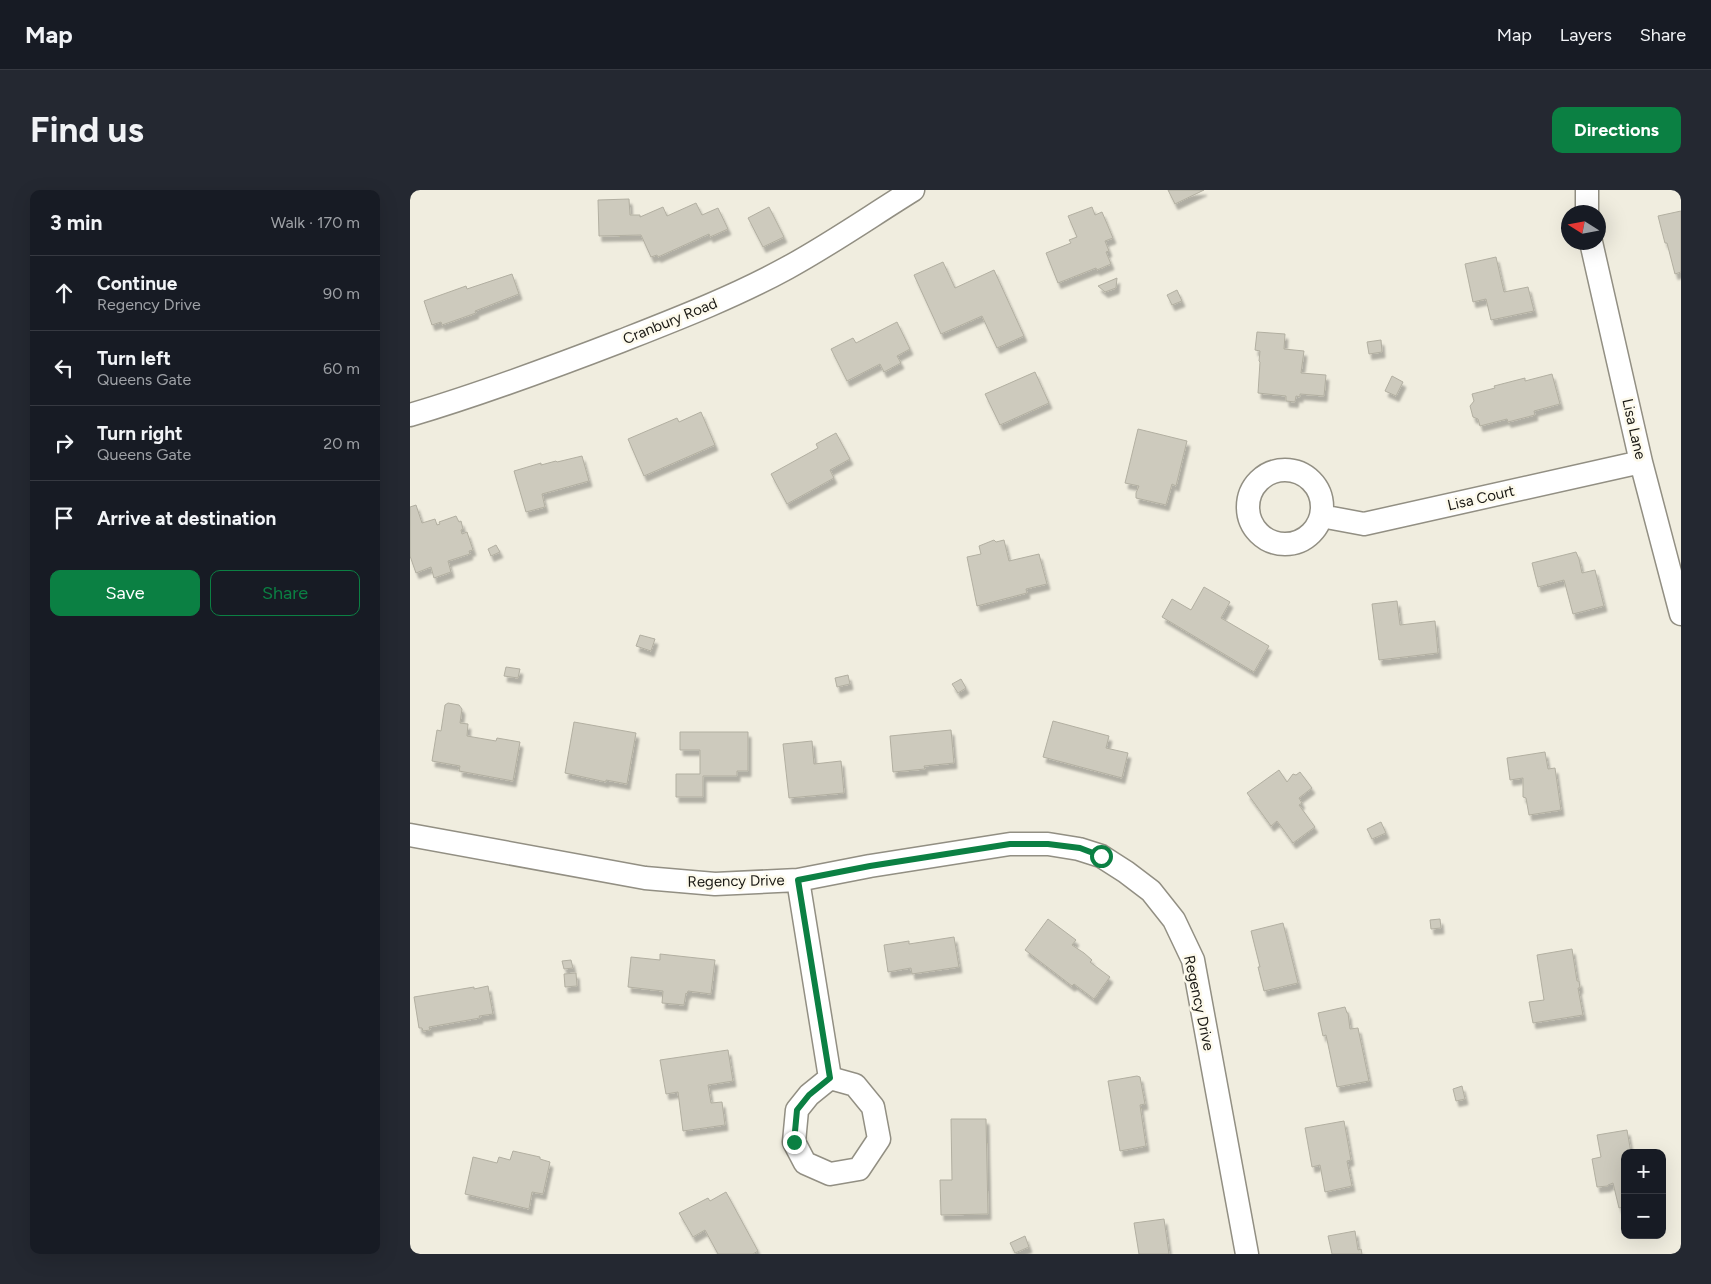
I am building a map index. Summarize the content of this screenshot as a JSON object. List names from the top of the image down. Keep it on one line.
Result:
{"streets":{"street":["Cranbury Road","Lisa Lane","Lisa Court","Regency Drive"]},"crossings":[["Lisa Lane","Lisa Court"]],"north":"left","page":{"header":"Map","nav":["Map","Layers","Share"],"buttons":["Directions",["Save","Share"]],"title":"Find us","heading":["3 min","Walk · 170 m"],"list":[["Continue","Regency Drive","90 m"],["Turn left","Queens Gate","60 m"],["Turn right","Queens Gate","20 m"],"Arrive at destination"],"map_buttons":["+","−"]}}
